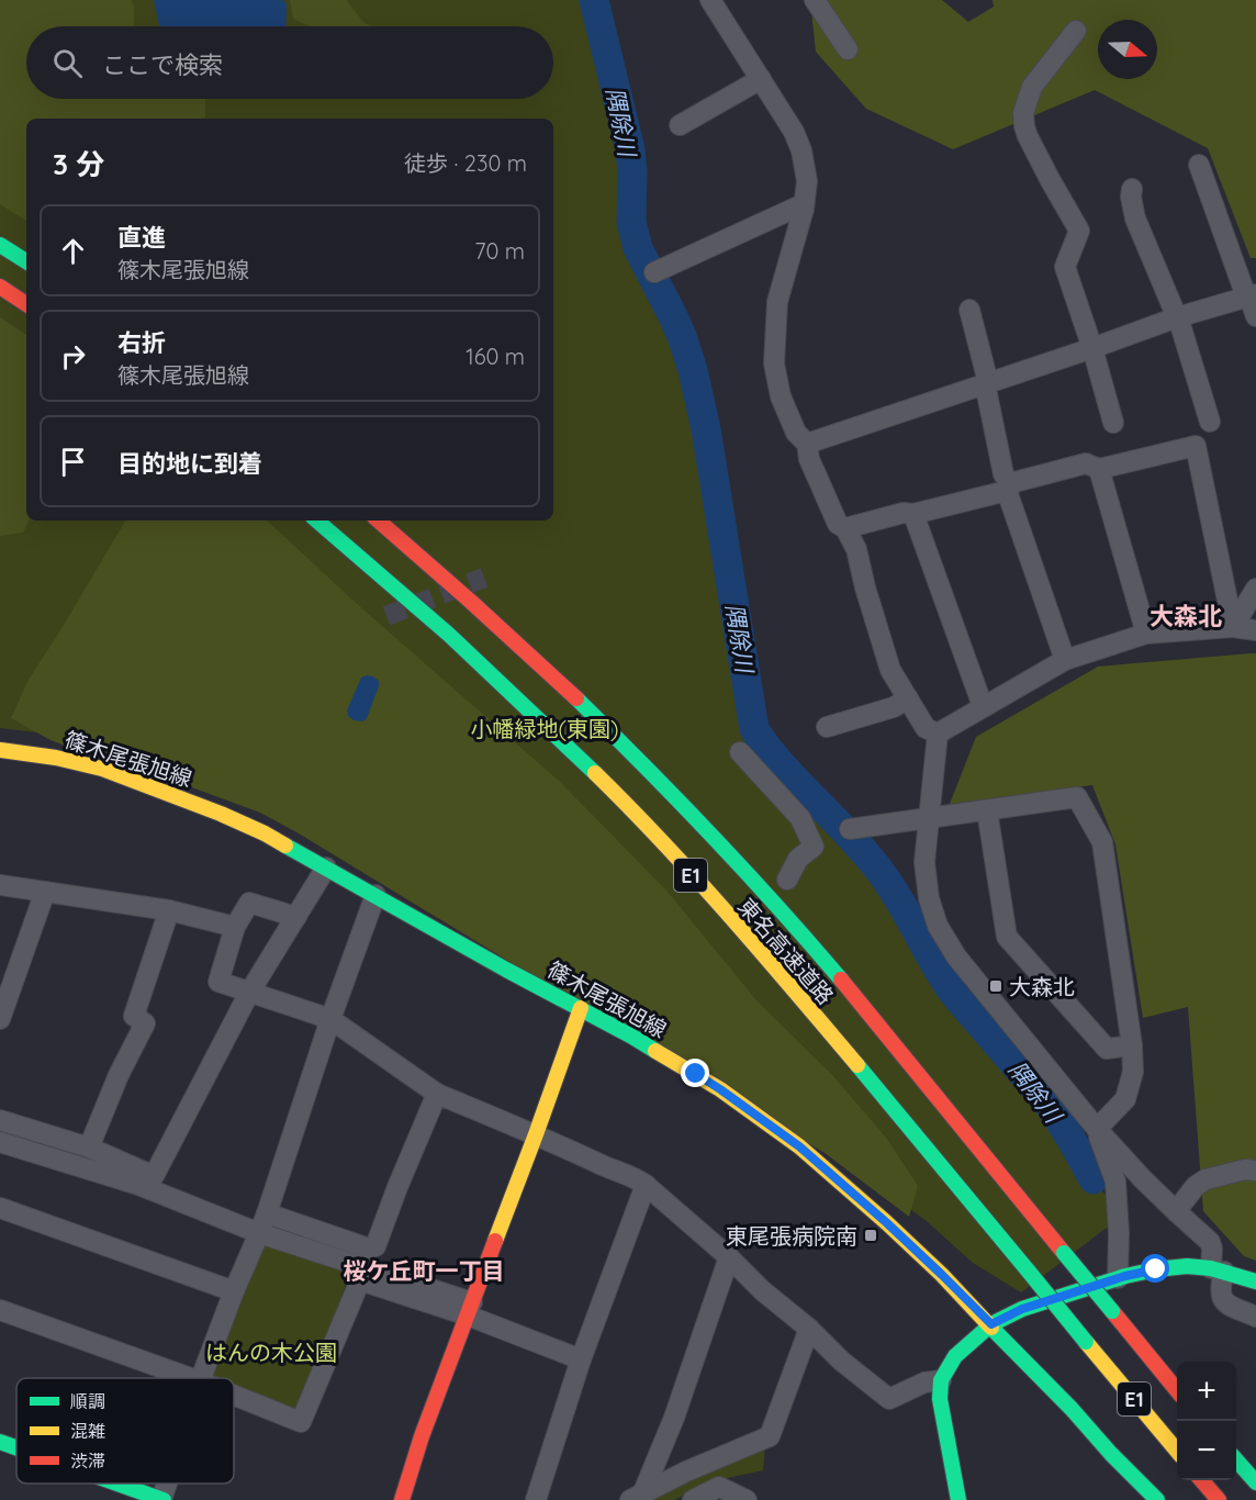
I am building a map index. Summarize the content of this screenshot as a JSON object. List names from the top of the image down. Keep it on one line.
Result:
{"streets":{"main road":["篠木尾張旭線","E1","東名高速道路"]},"districts":["大森北","桜ケ丘町一丁目"],"water":["隅除川"],"parks":["小幡緑地(東園)","はんの木公園"],"places":{"transit":["大森北","東尾張病院南"]},"legend":["順調","混雑","渋滞"],"north":"right","page":{"search":"ここで検索","heading":["3 分","徒歩 · 230 m"],"list":[["直進","篠木尾張旭線","70 m"],["右折","篠木尾張旭線","160 m"],"目的地に到着"],"map_buttons":["+","−"]}}
